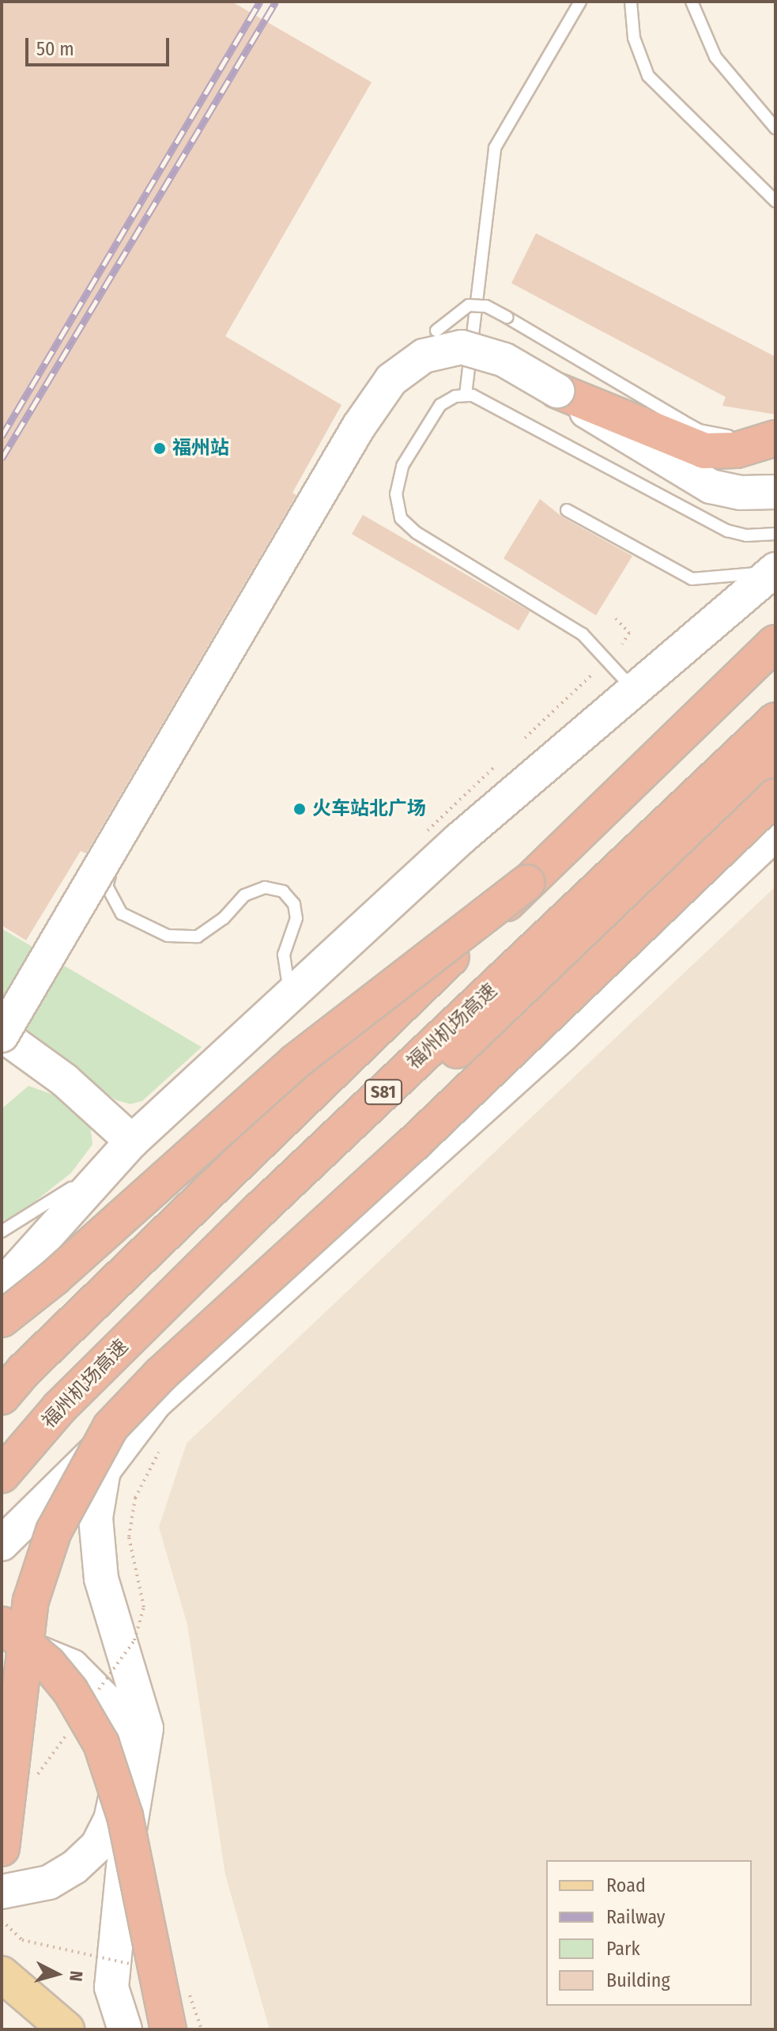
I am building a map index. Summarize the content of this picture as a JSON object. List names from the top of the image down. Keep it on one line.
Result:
{"streets":{"highway":["福州机场高速","S81"]},"places":["福州站","火车站北广场"],"legend":["Road","Railway","Park","Building"],"scale_bar":"50 m","north":"right"}
